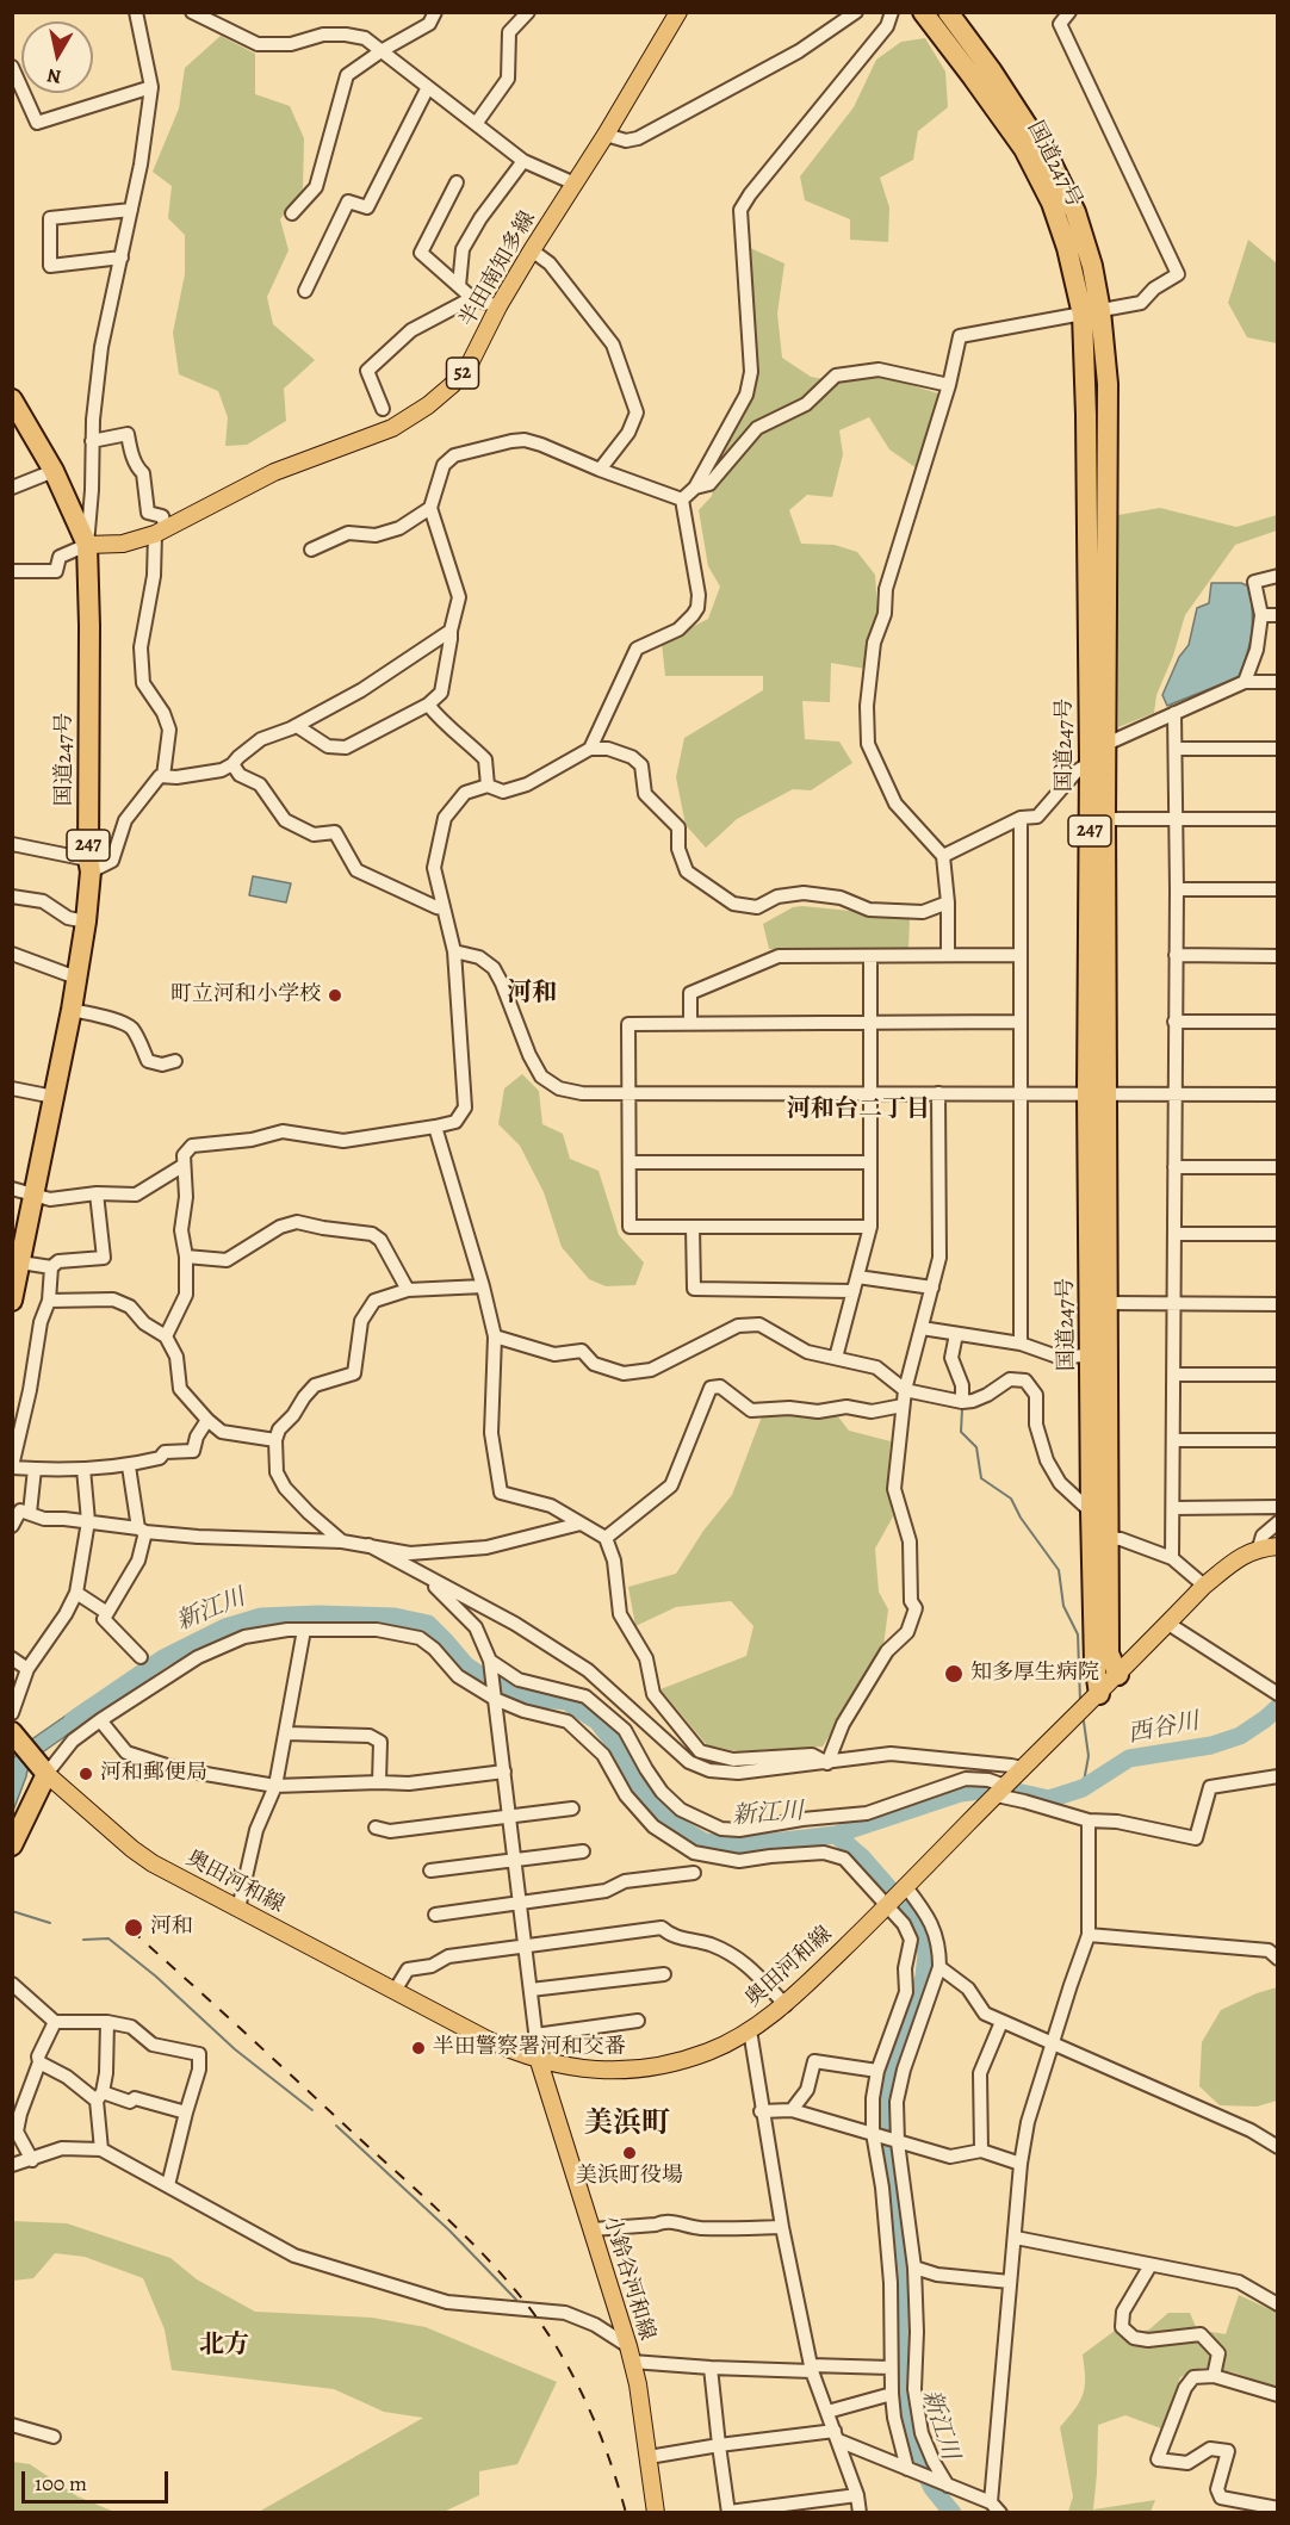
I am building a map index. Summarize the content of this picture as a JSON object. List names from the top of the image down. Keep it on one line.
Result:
{"streets":{"highway":["国道247号","247"],"main road":["半田南知多線","52","奥田河和線","小鈴谷河和線"]},"crossings":[["国道247号","半田南知多線"],["国道247号","奥田河和線"],["奥田河和線","小鈴谷河和線"]],"districts":["河和","河和台二丁目","美浜町","北方"],"water":["新江川","西谷川"],"places":["町立河和小学校","知多厚生病院","河和郵便局","河和","半田警察署河和交番","美浜町役場"],"scale_bar":"100 m","north":"bottom"}
